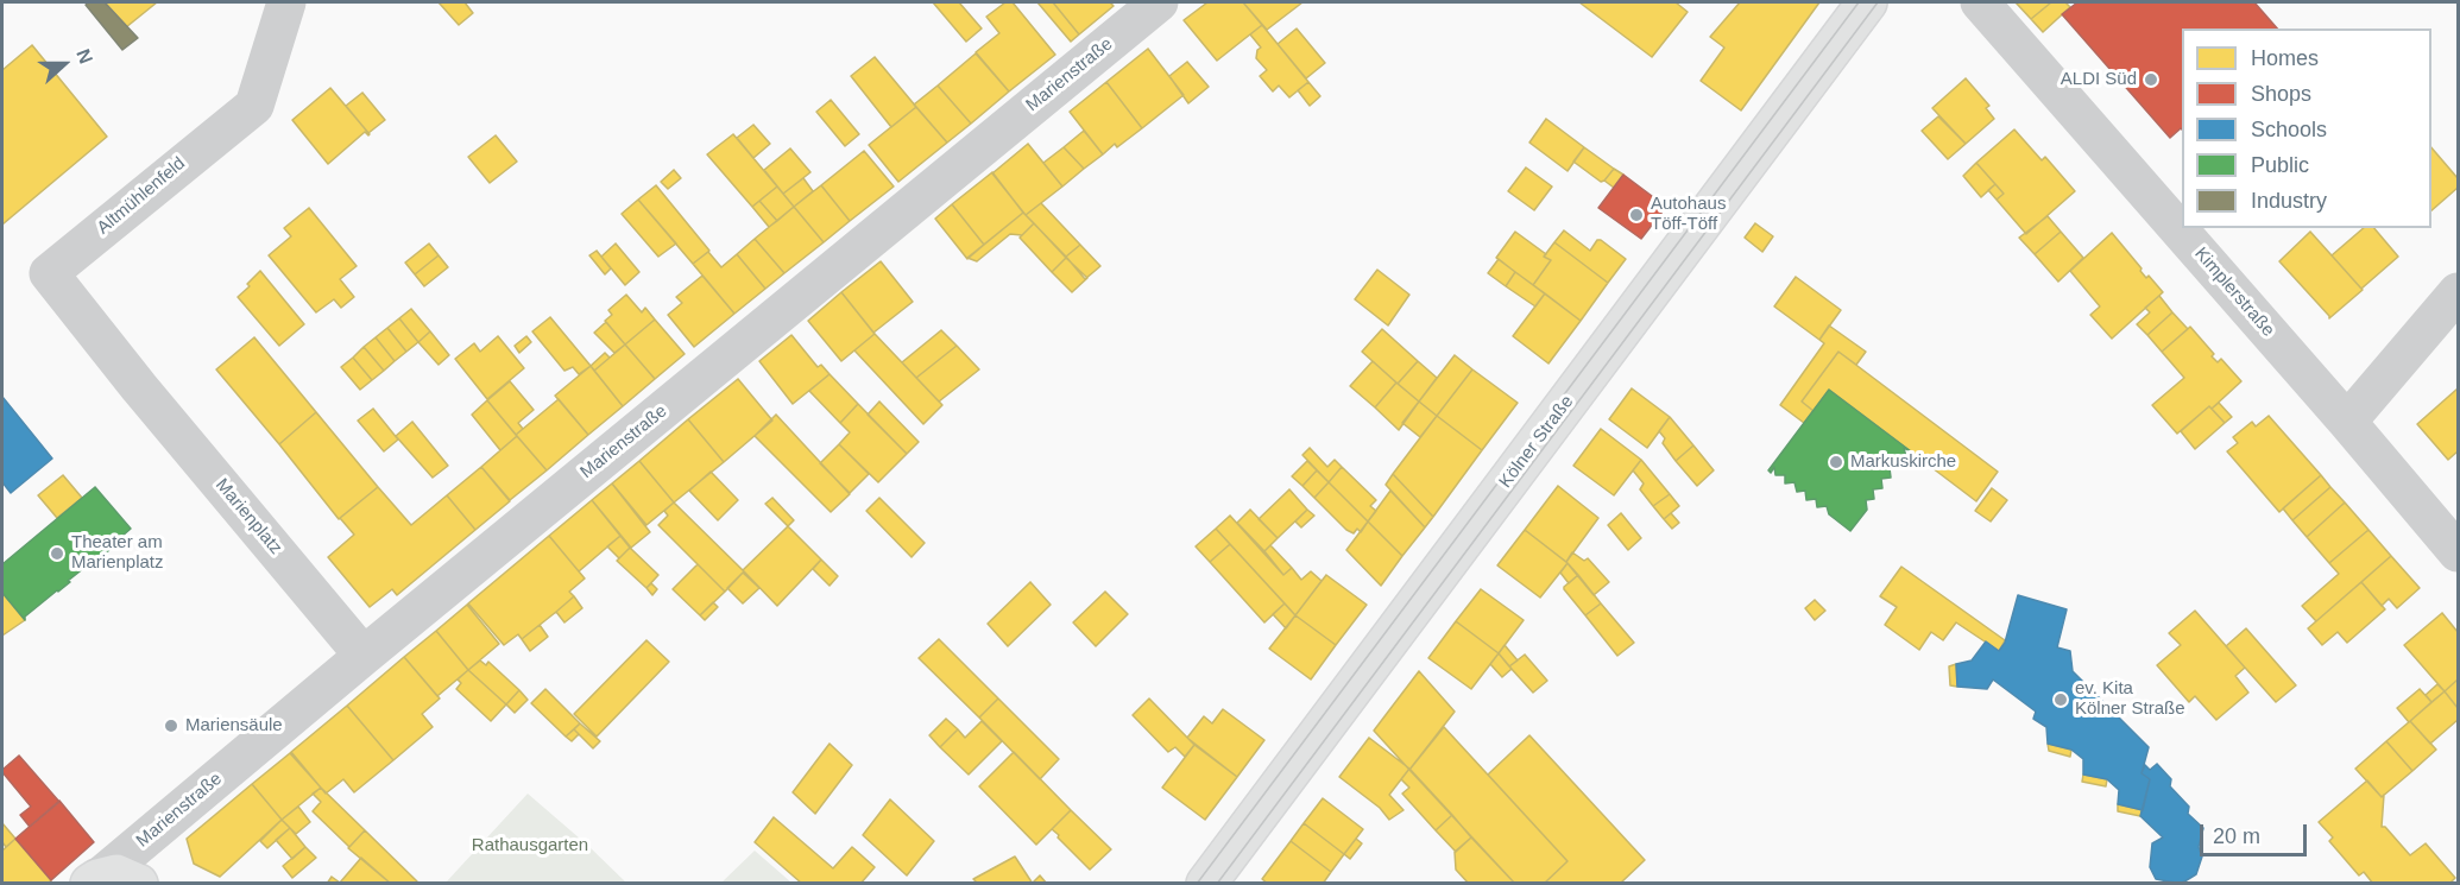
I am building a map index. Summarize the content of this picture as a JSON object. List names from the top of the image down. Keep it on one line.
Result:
{"streets":{"main road":["Kölner Straße"],"street":["Marienstraße","Altmühlenfeld","Kimplerstraße","Marienplatz"]},"crossings":[["Marienstraße","Marienplatz"],["Altmühlenfeld","Marienplatz"]],"parks":["Rathausgarten"],"places":["ALDI Süd","Autohaus Töff-Töff","Markuskirche","Theater am Marienplatz","ev. Kita Kölner Straße","Mariensäule"],"legend":["Homes","Shops","Schools","Public","Industry"],"scale_bar":"20 m","north":"right"}
